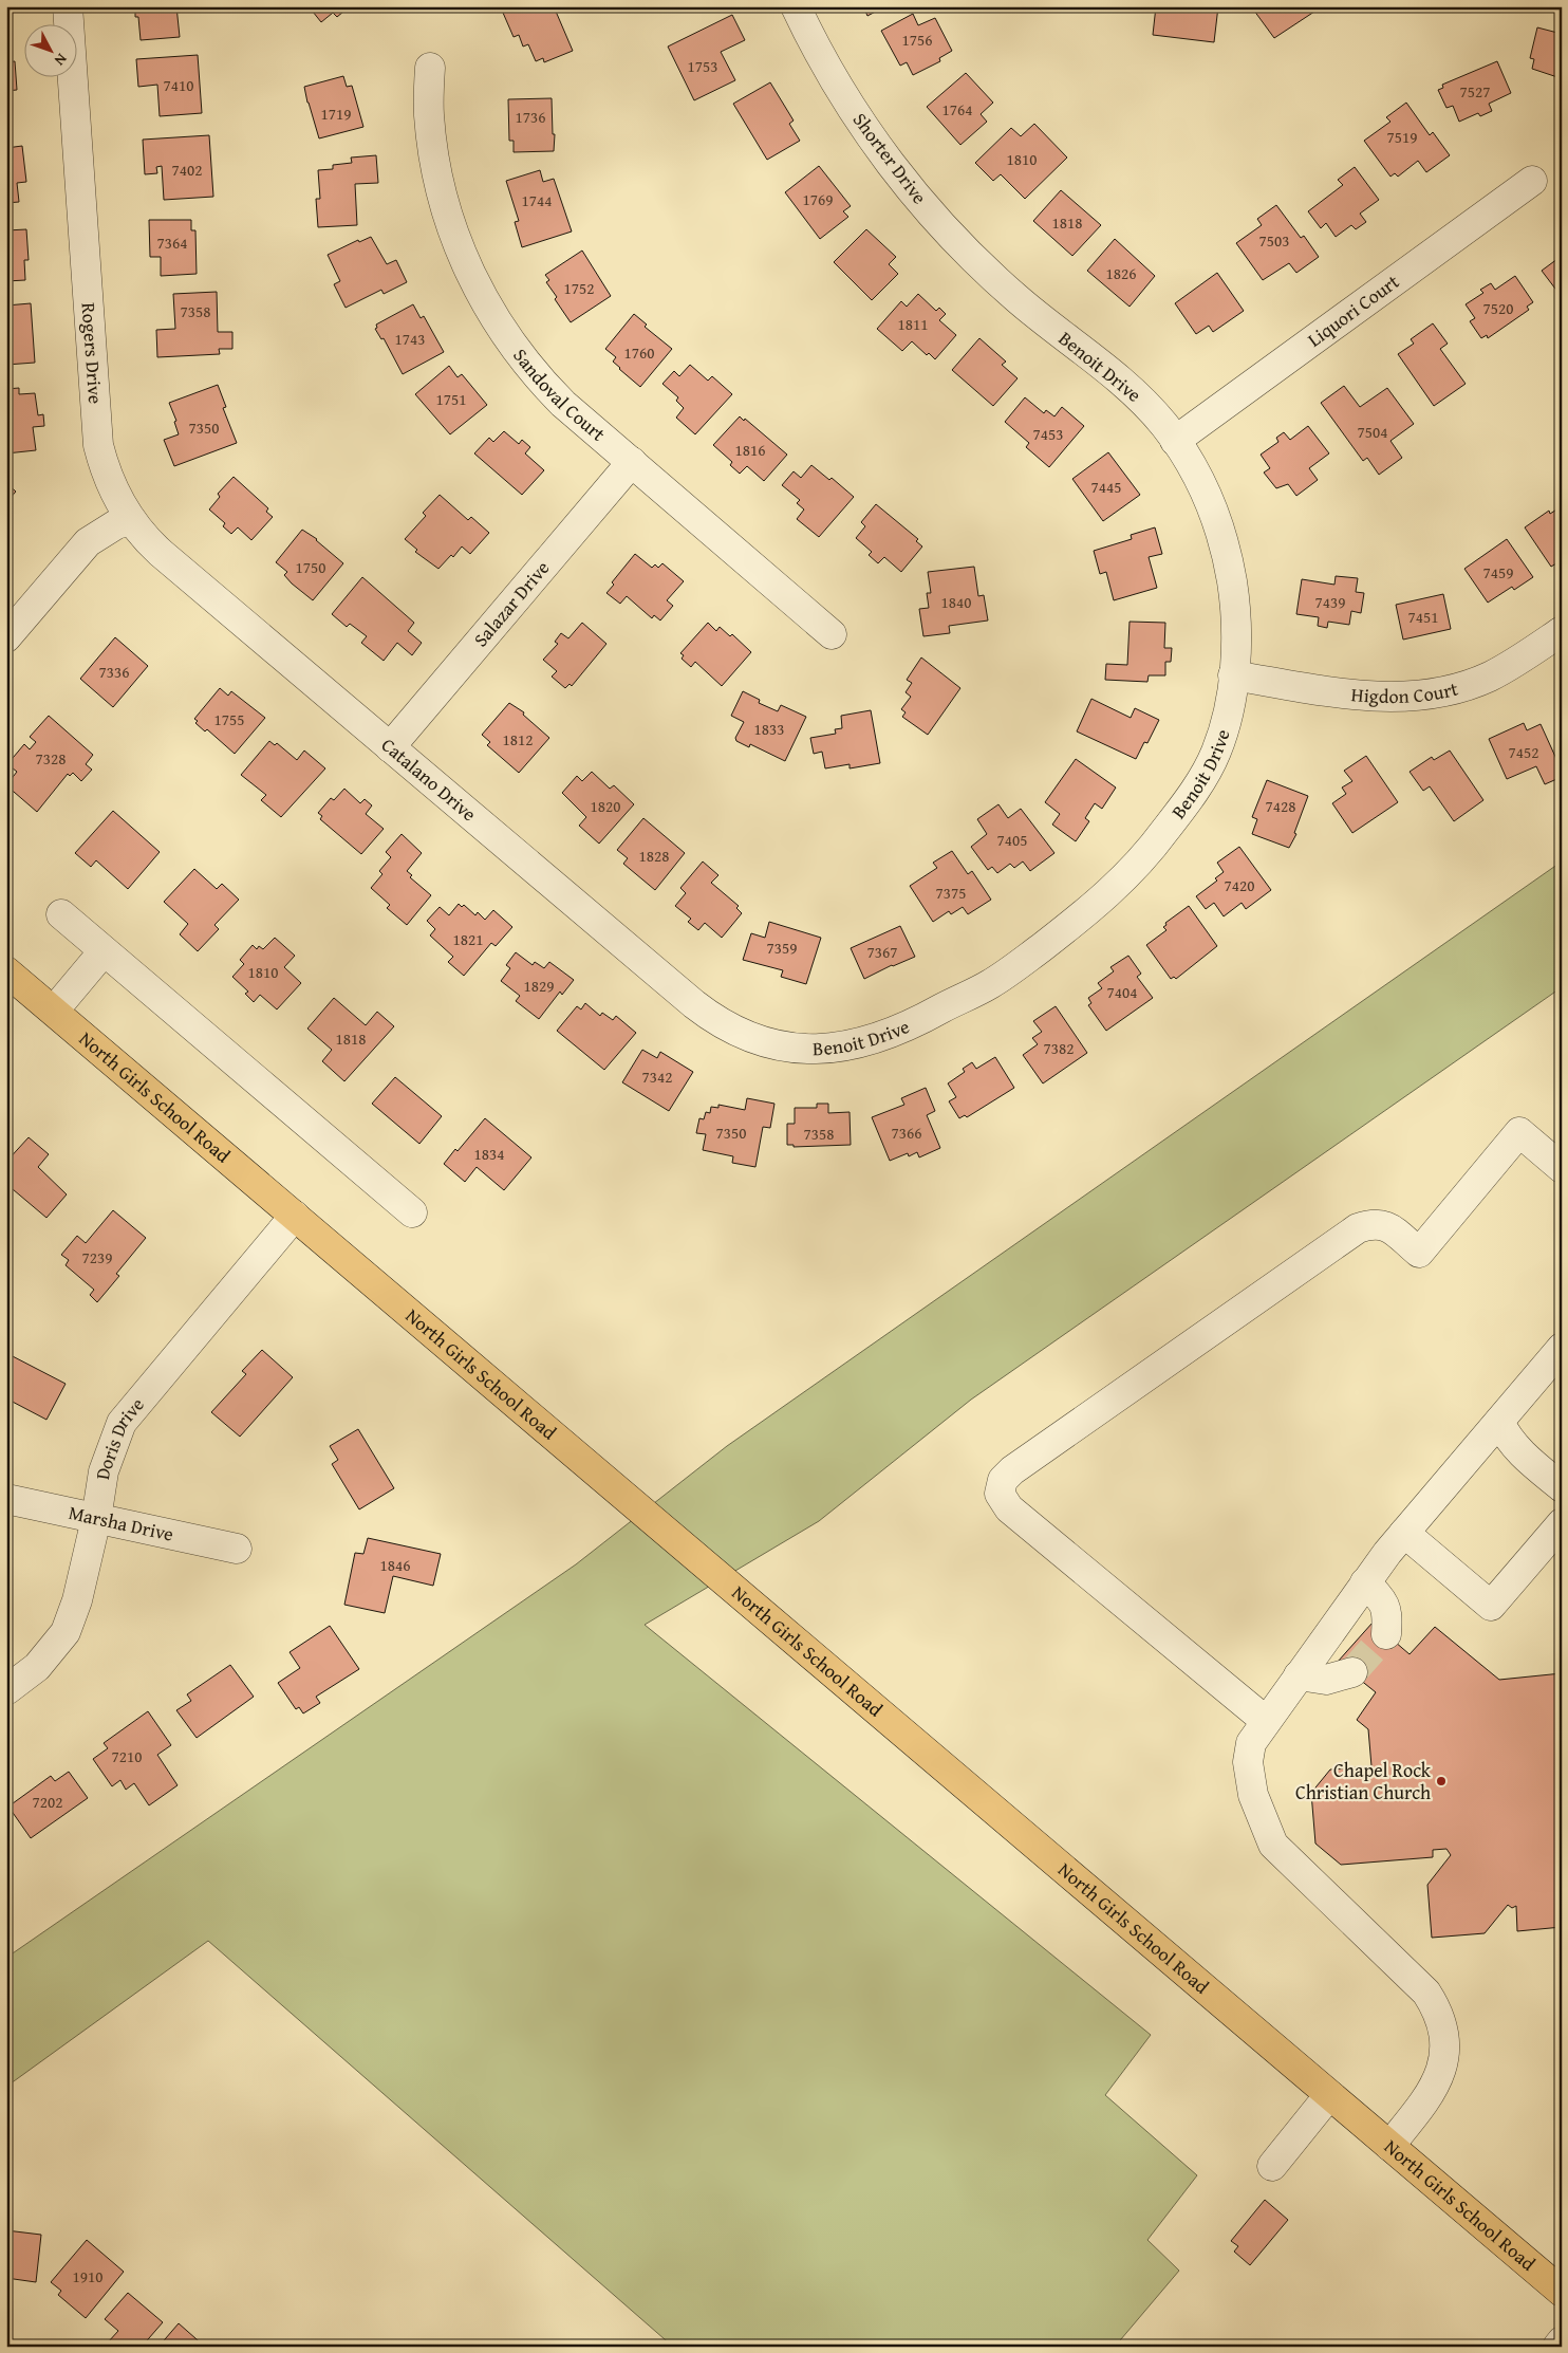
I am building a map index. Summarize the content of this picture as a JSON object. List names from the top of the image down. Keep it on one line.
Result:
{"streets":{"main road":["North Girls School Road"],"street":["Shorter Drive","Liquori Court","Rogers Drive","Benoit Drive","Sandoval Court","Salazar Drive","Higdon Court","Catalano Drive","Doris Drive","Marsha Drive"]},"crossings":[["Shorter Drive","Benoit Drive"],["Liquori Court","Benoit Drive"],["Rogers Drive","Catalano Drive"],["Benoit Drive","Higdon Court"],["Benoit Drive","Catalano Drive"],["Sandoval Court","Salazar Drive"],["Salazar Drive","Catalano Drive"],["North Girls School Road","Doris Drive"],["Doris Drive","Marsha Drive"]],"places":["Chapel Rock Christian Church"],"house_numbers":["1756","1753","7410","7527","1764","1719","1736","7519","1810","7402","1769","1744","1818","7503","7364","1826","1752","7520","7358","1811","1743","1760","1751","7350","7504","7453","1816","7445","1750","7459","1840","7439","7451","7336","1755","1833","1812","7452","7328","1820","7428","7405","1828","7420","7375","1821","7359","7367","1810","1829","7404","1818","7382","7342","7350","7366","7358","1834","7239","1846","7210","7202","1910"],"north":"bottom right"}
